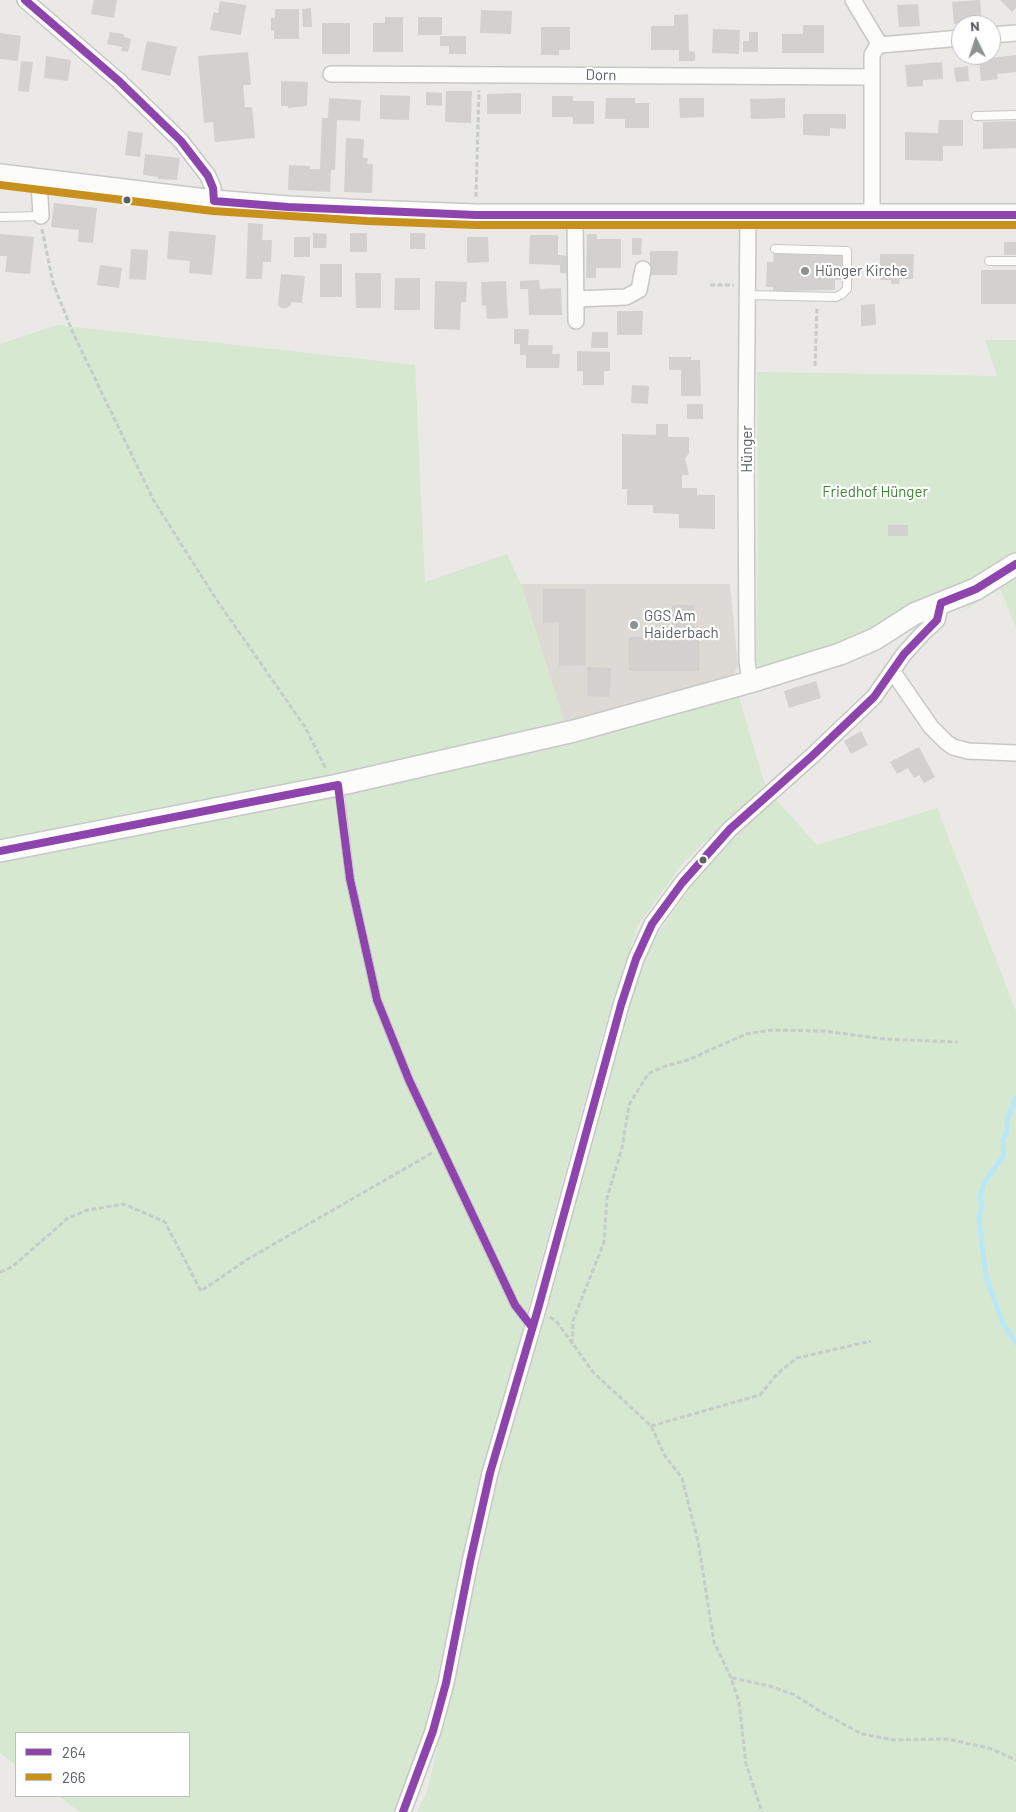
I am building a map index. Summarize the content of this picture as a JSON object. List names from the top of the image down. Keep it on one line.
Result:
{"streets":{"street":["Dorn","Hünger"]},"parks":["Friedhof Hünger"],"places":["Hünger Kirche","GGS Am Haiderbach"],"lines":["transit line 264","transit line 266"],"legend":["264","266"],"north":"top"}
